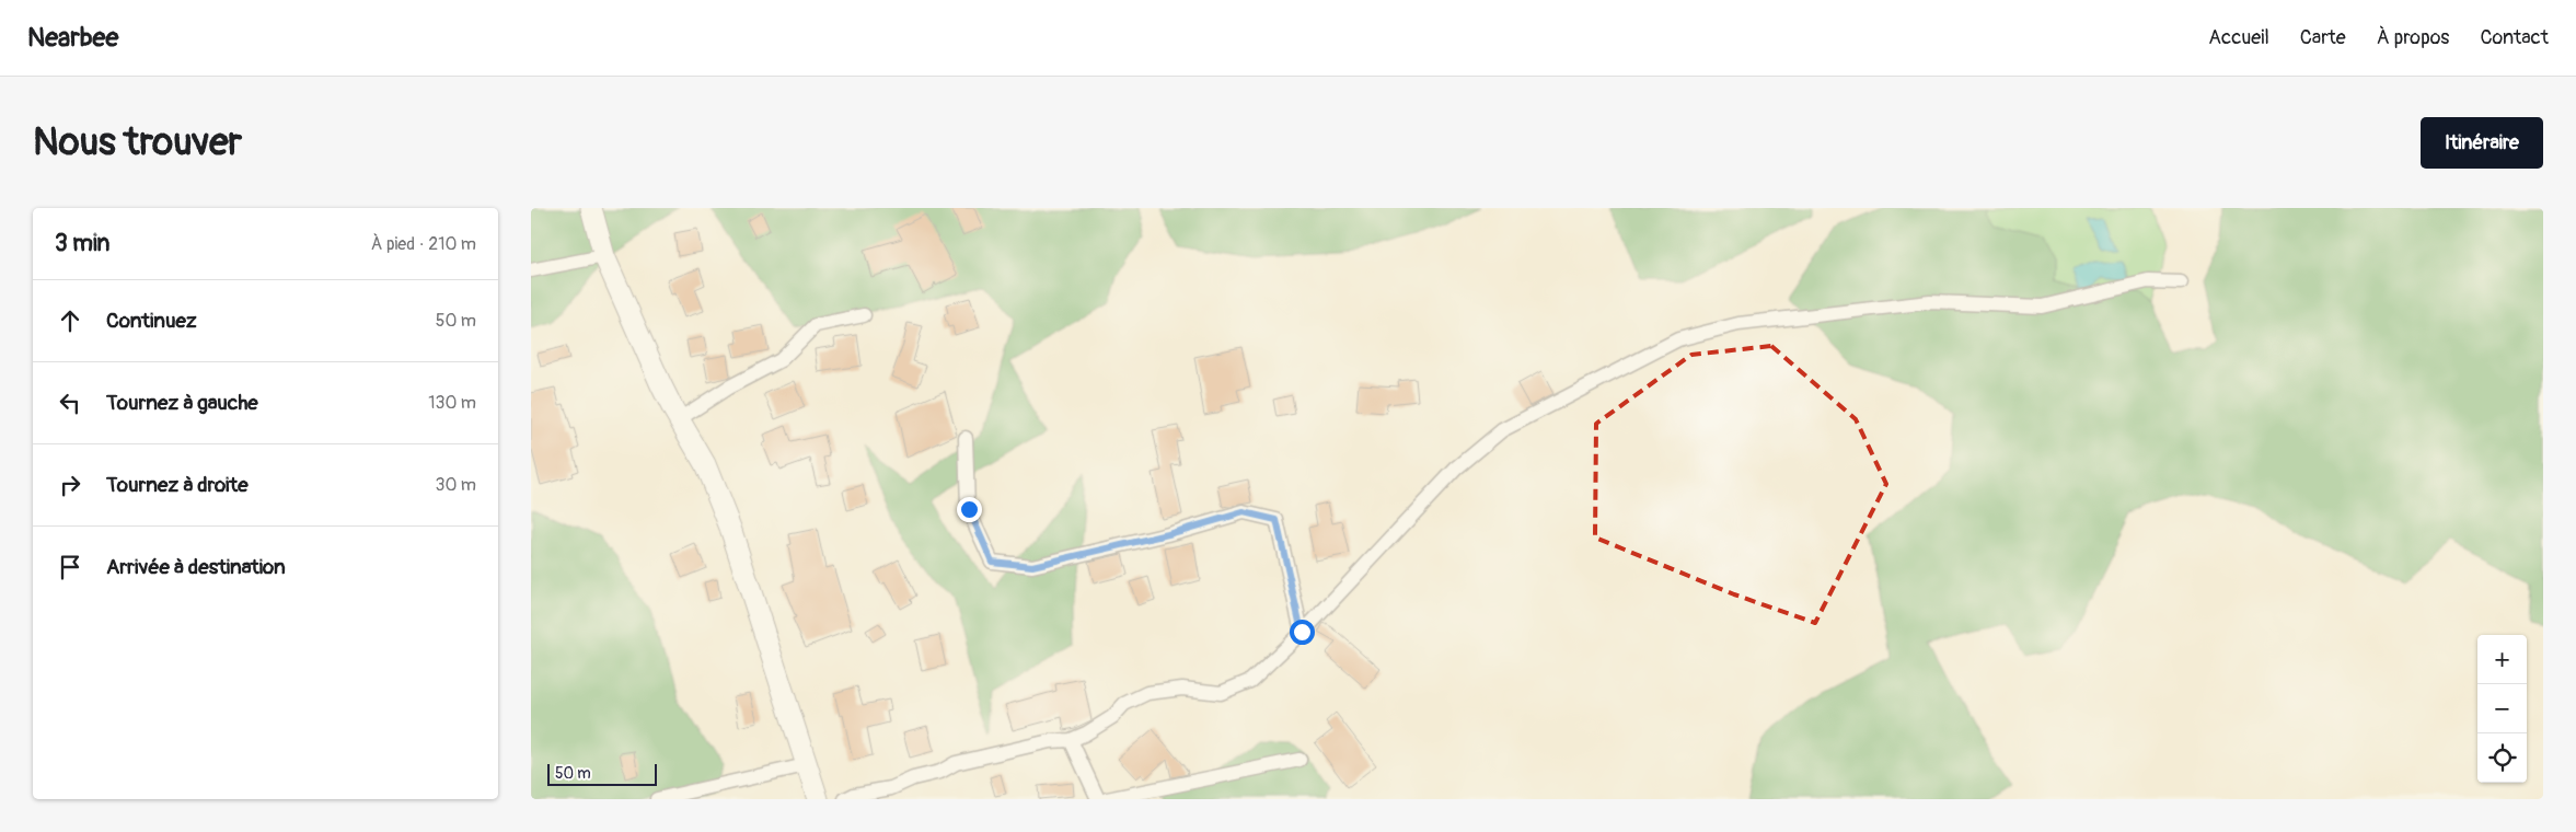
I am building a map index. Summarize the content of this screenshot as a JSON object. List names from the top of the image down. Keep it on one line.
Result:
{"scale_bar":"50 m","page":{"header":"Nearbee","nav":["Accueil","Carte","À propos","Contact"],"buttons":"Itinéraire","title":"Nous trouver","heading":["3 min","À pied · 210 m"],"list":[["Continuez","50 m"],["Tournez à gauche","130 m"],["Tournez à droite","30 m"],"Arrivée à destination"],"map_buttons":["+","−"],"scale":"50 m"}}
